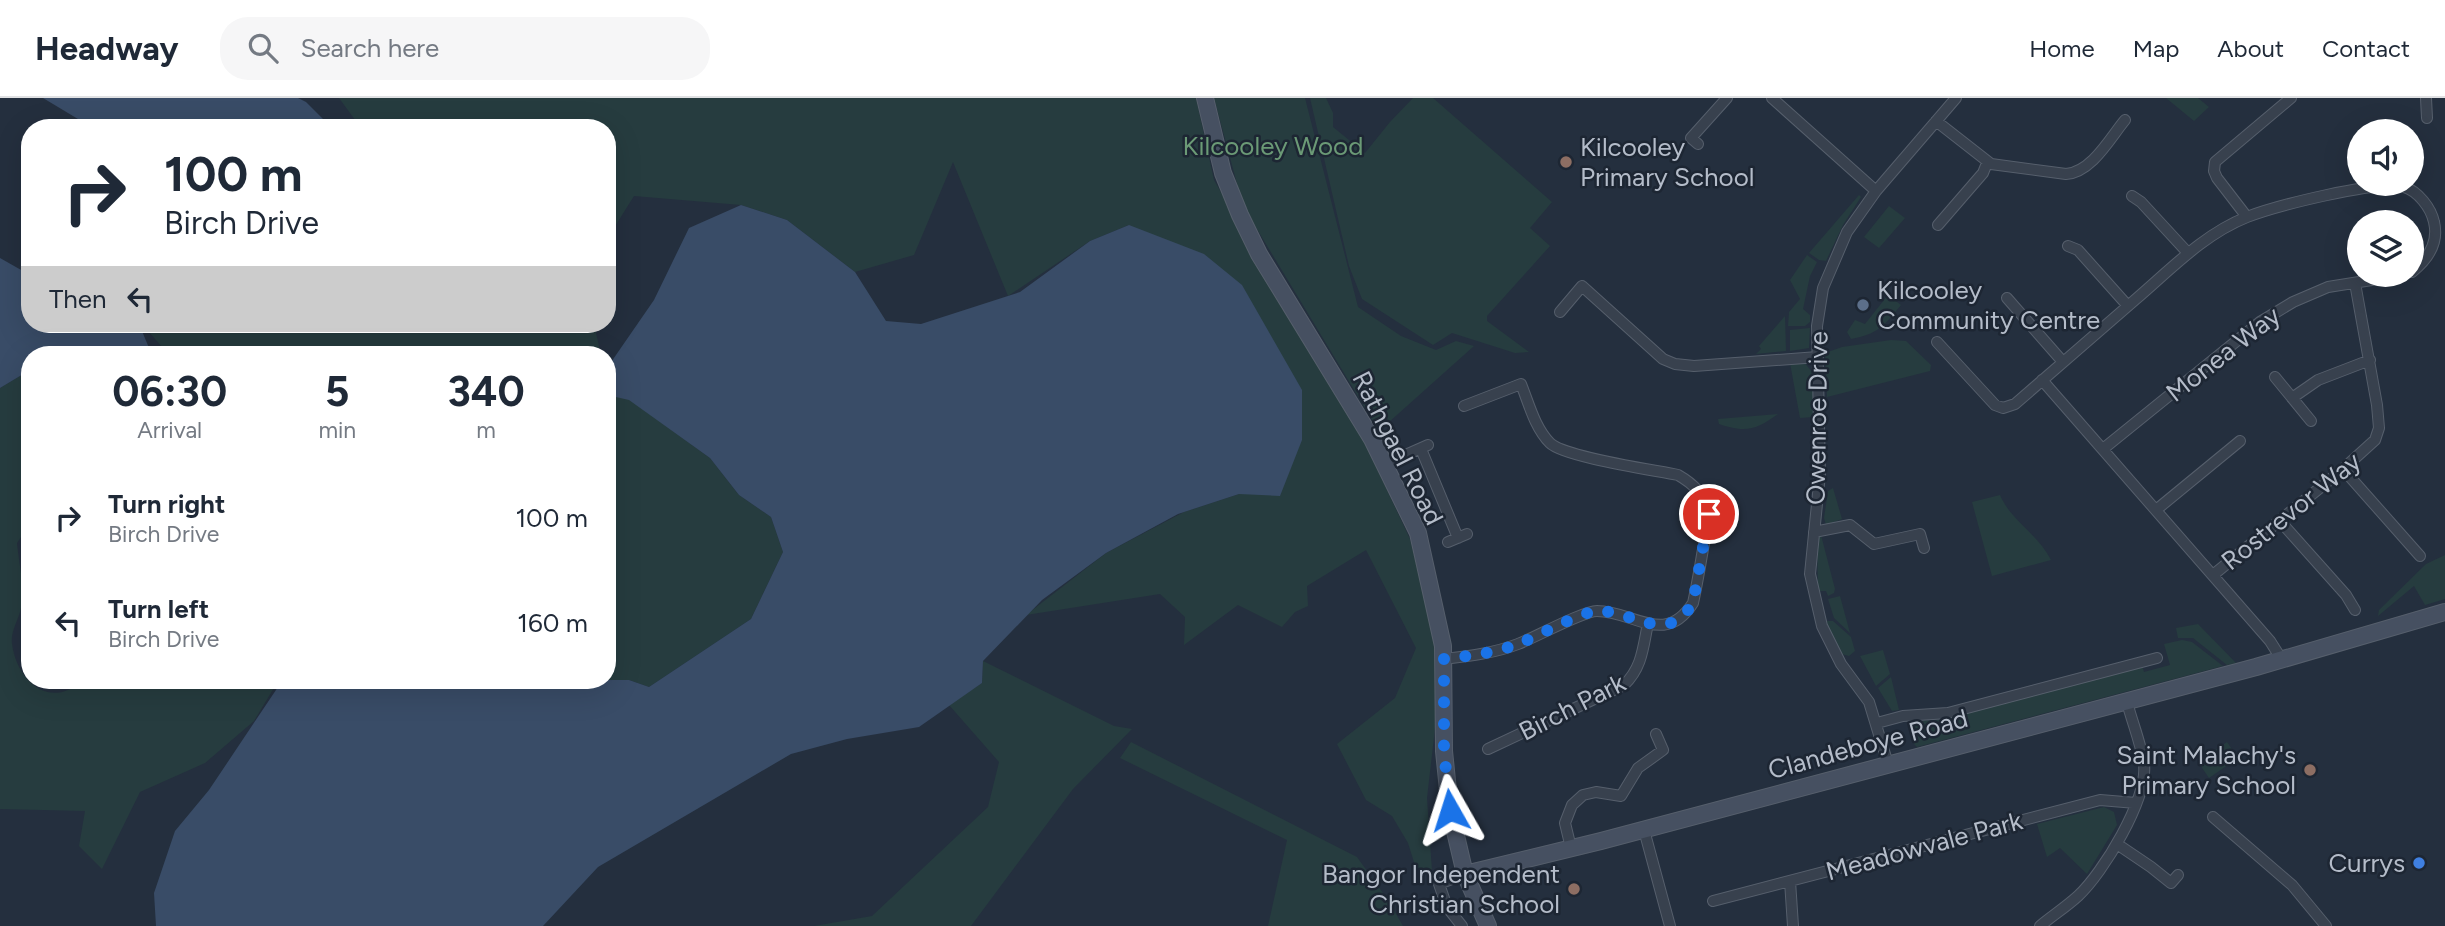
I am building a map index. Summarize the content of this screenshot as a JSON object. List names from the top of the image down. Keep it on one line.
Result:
{"streets":{"street":["Monea Way","Owenroe Drive","Rathgael Road","Rostrevor Way","Birch Park","Clandeboye Road","Meadowvale Park"]},"crossings":[["Owenroe Drive","Clandeboye Road"],["Rathgael Road","Clandeboye Road"]],"parks":["Kilcooley Wood"],"places":["Kilcooley Primary School","Kilcooley Community Centre","Saint Malachy's Primary School","Currys","Bangor Independent Christian School"],"page":{"header":"Headway","search":"Search here","nav":["Home","Map","About","Contact"],"turn":["100 m","Birch Drive"],"then":"Then","eta":["06:30","Arrival","5","min","340","m"],"list":[{"name":"Turn right","note":"Birch Drive","value":"100 m"},{"name":"Turn left","note":"Birch Drive","value":"160 m"}]}}
